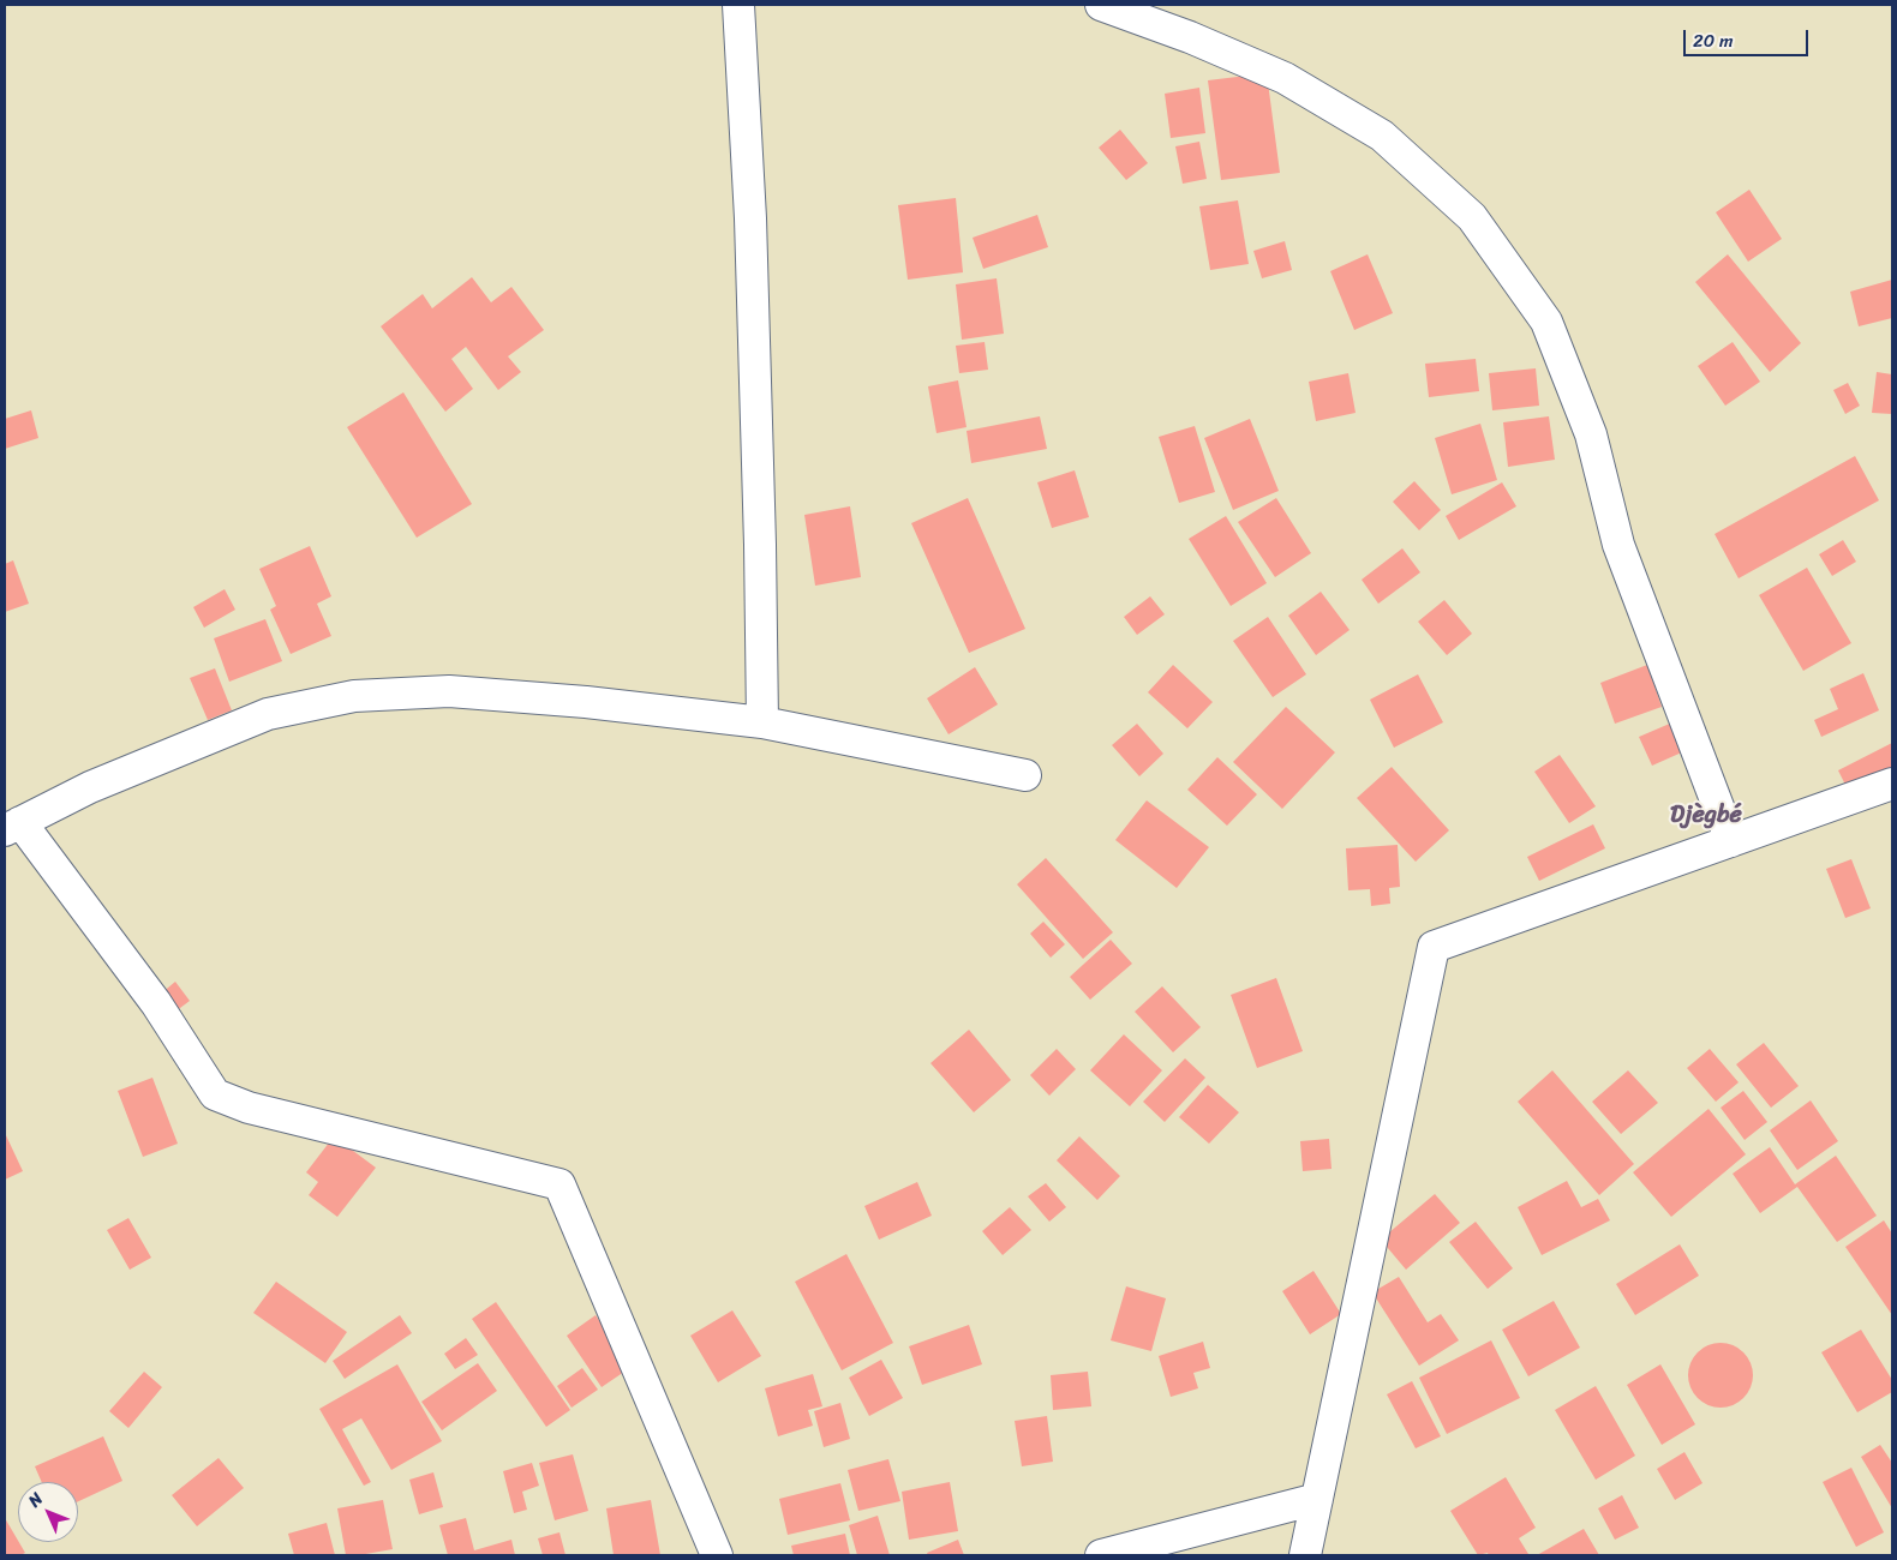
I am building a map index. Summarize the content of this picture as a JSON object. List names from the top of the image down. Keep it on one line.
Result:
{"districts":["Djègbé"],"scale_bar":"20 m","north":"top left"}
